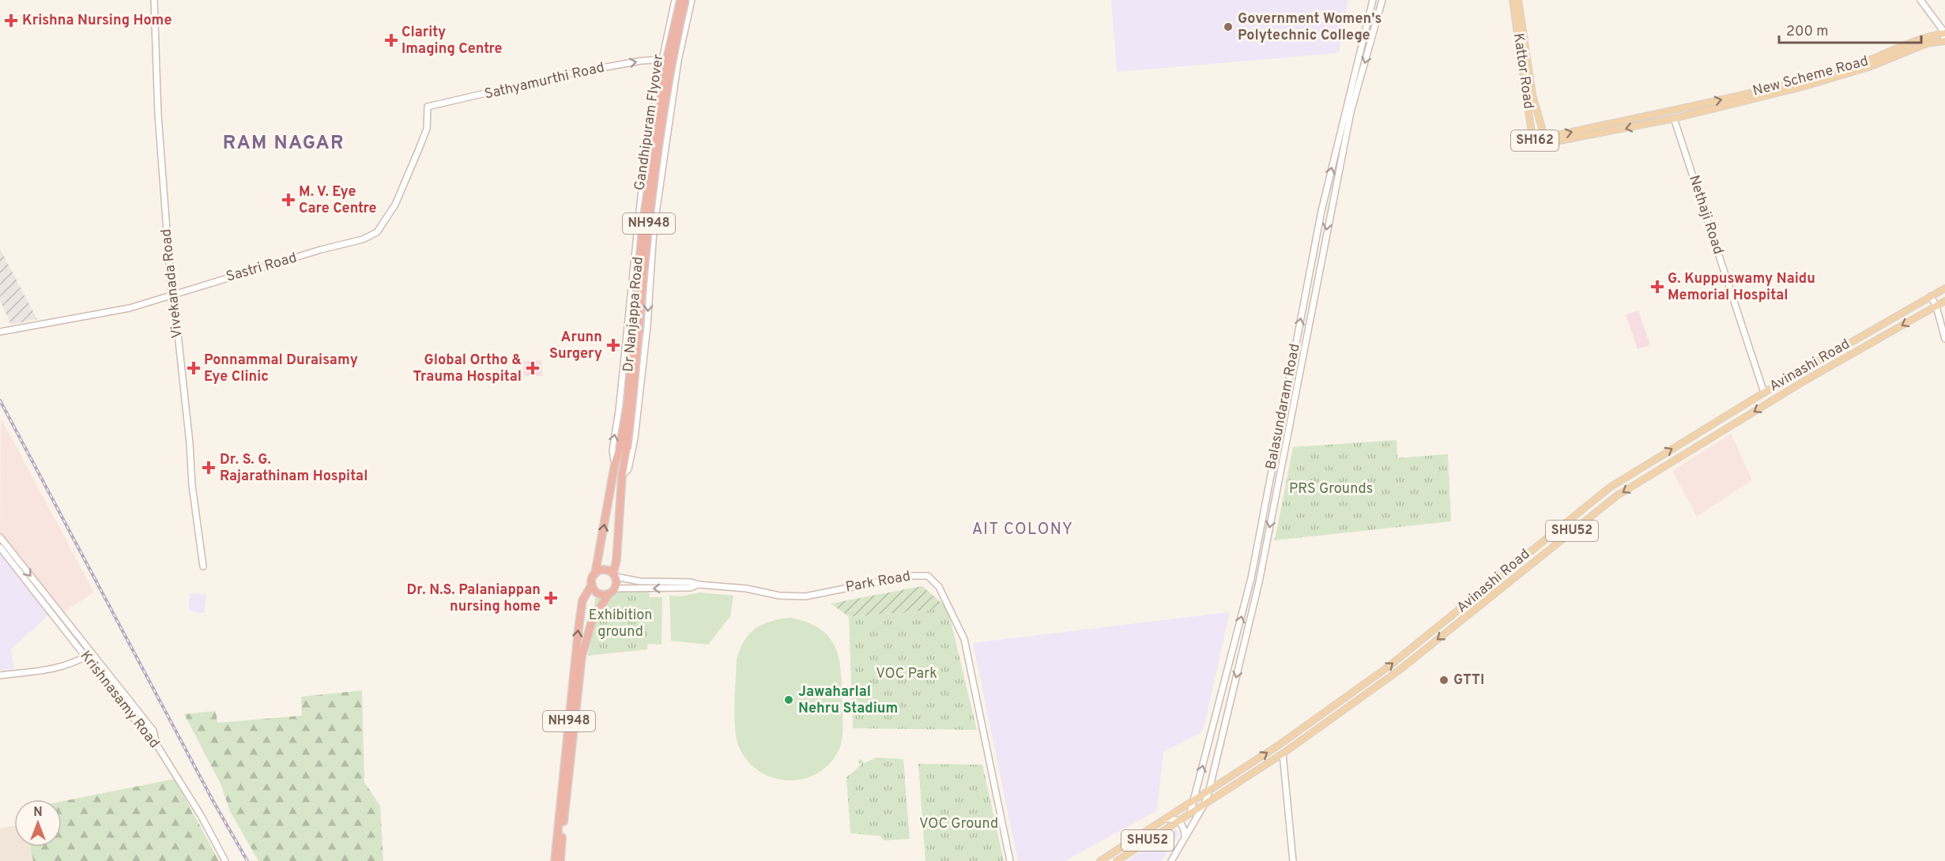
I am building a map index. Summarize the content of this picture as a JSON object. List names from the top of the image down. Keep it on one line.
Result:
{"streets":{"highway":["Gandhipuram Flyover","NH948","Dr Nanjappa Road"],"main road":["Kattor Road","New Scheme Road","Sathyamurthi Road","SH162","Nethaji Road","Sastri Road","Vivekanada Road","Avinashi Road","Balasundaram Road","SHU52","Park Road","Krishnasamy Road"]},"crossings":[["Kattor Road","New Scheme Road"],["Kattor Road","Nethaji Road"],["New Scheme Road","Nethaji Road"],["Sathyamurthi Road","Sastri Road"],["Sathyamurthi Road","Dr Nanjappa Road"],["Gandhipuram Flyover","Dr Nanjappa Road"],["Nethaji Road","Avinashi Road"],["NH948","Dr Nanjappa Road"],["NH948","Park Road"],["Sastri Road","Vivekanada Road"],["Dr Nanjappa Road","Park Road"],["Avinashi Road","Balasundaram Road"]],"one_way":["Sathyamurthi Road"],"districts":["RAM NAGAR","AIT COLONY"],"parks":["PRS Grounds","Exhibition ground","VOC Park","VOC Ground"],"places":{"health":["Krishna Nursing Home","Clarity Imaging Centre","M. V. Eye Care Centre","G. Kuppuswamy Naidu Memorial Hospital","Arunn Surgery","Ponnammal Duraisamy Eye Clinic","Global Ortho & Trauma Hospital","Dr. S. G. Rajarathinam Hospital","Dr. N.S. Palaniappan nursing home"],"other":["Government Women's Polytechnic College","GTTI","Jawaharlal Nehru Stadium"]},"scale_bar":"200 m","north":"top"}
